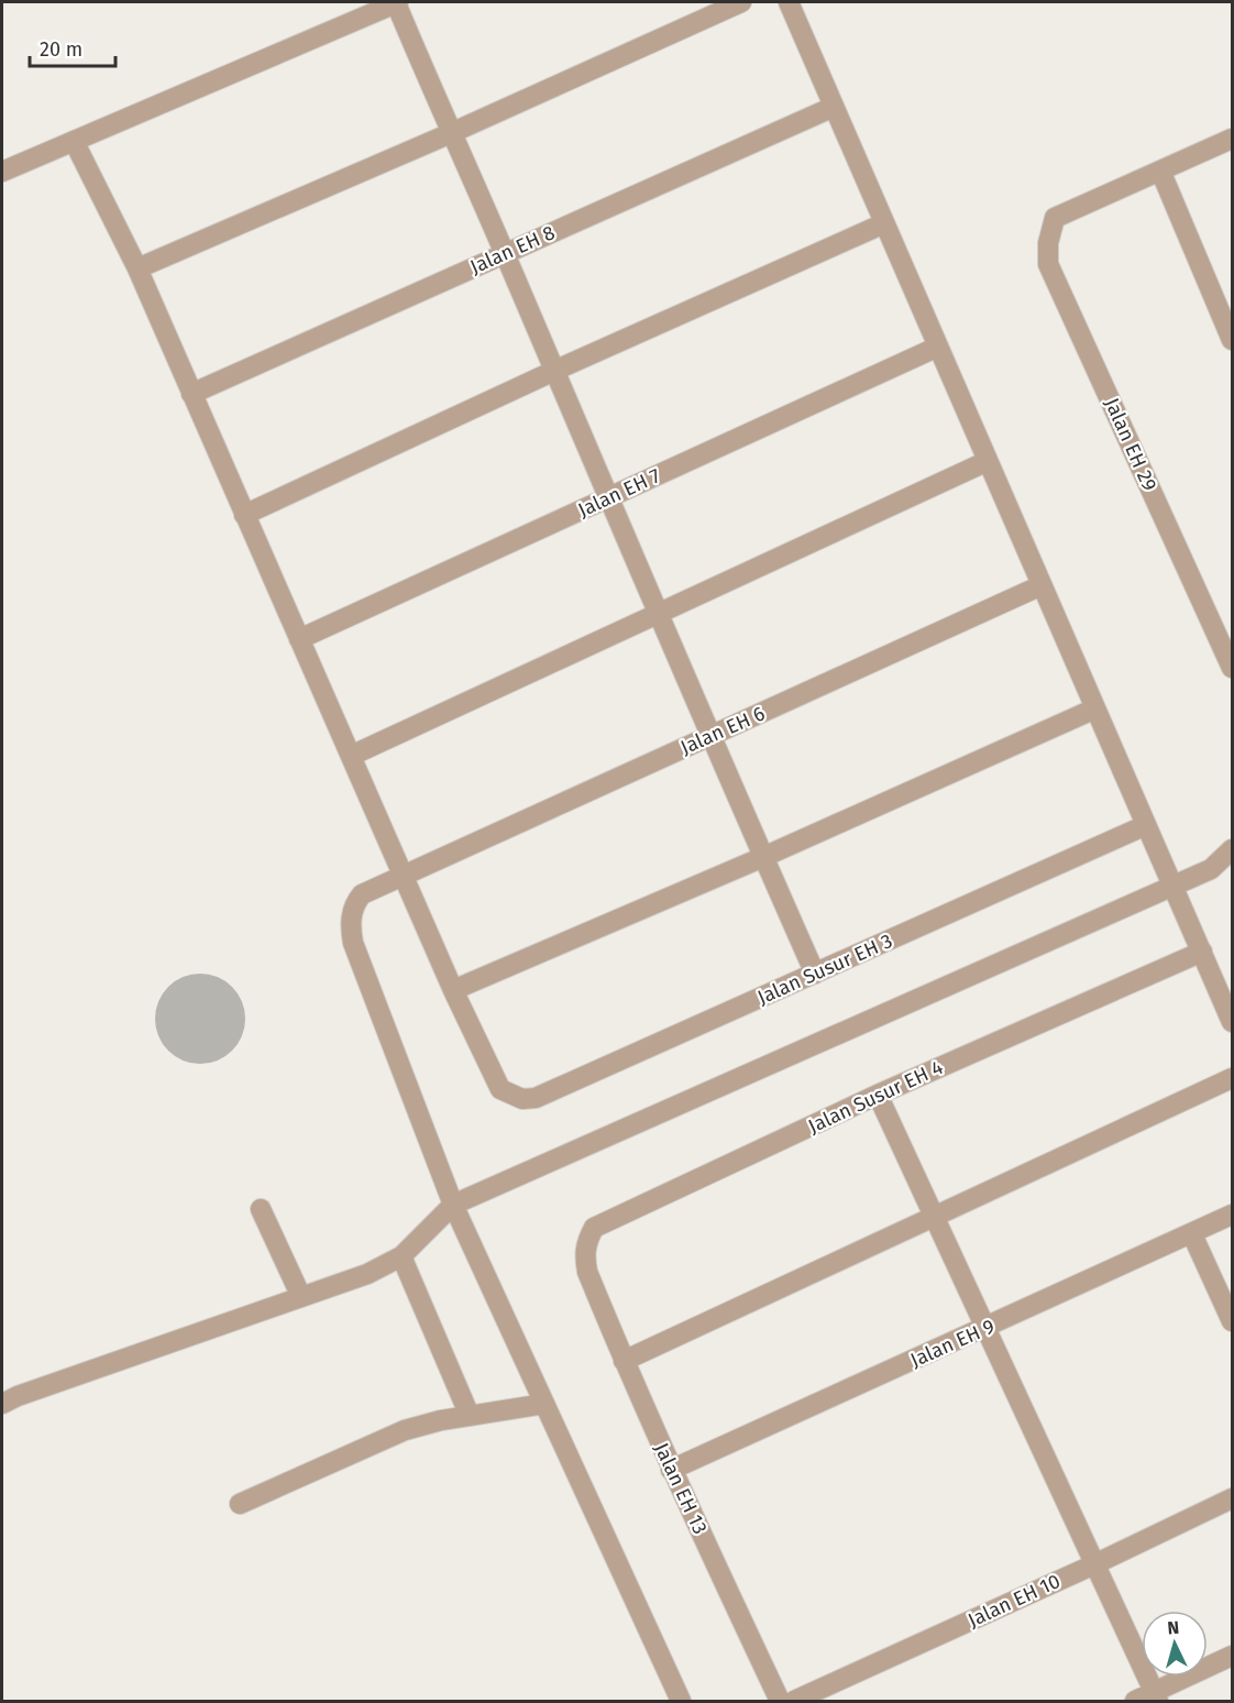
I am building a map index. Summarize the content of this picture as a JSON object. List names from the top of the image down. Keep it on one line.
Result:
{"streets":{"street":["Jalan EH 8","Jalan EH 29","Jalan EH 7","Jalan EH 6","Jalan Susur EH 3","Jalan Susur EH 4","Jalan EH 9","Jalan EH 13","Jalan EH 10"]},"crossings":[["Jalan Susur EH 4","Jalan EH 13"],["Jalan EH 9","Jalan EH 13"]],"scale_bar":"20 m","north":"top"}
